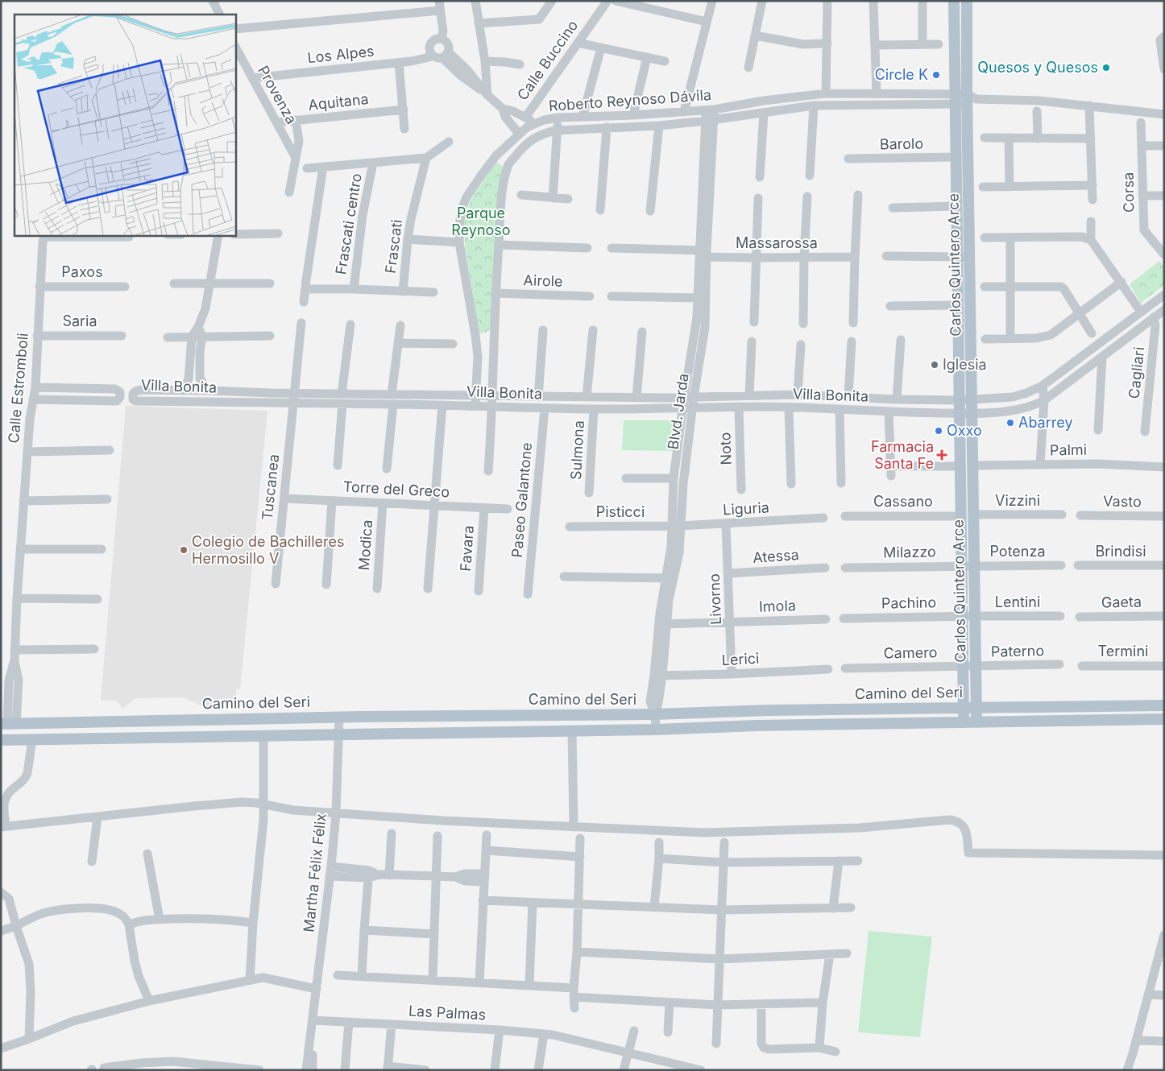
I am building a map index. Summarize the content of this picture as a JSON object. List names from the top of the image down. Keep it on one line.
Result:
{"streets":{"main road":["Carlos Quintero Arce","Camino del Seri"],"street":["Los Alpes","Calle Buccino","Provenza","Roberto Reynoso Dávila","Aquitana","Barolo","Corsa","Frascati centro","Massarossa","Frascati","Paxos","Airole","Saria","Cagliari","Villa Bonita","Calle Estromboli","Blvd. Jarda","Noto","Sulmona","Palmi","Tuscanea","Torre del Greco","Paseo Galantone","Vizzini","Cassano","Vasto","Liguria","Pisticci","Modica","Favara","Potenza","Brindisi","Milazzo","Atessa","Livorno","Lentini","Gaeta","Pachino","Imola","Paterno","Termini","Camero","Lerici","Martha Félix Félix","Las Palmas"]},"crossings":[["Los Alpes","Provenza"],["Provenza","Aquitana"],["Roberto Reynoso Dávila","Carlos Quintero Arce"],["Roberto Reynoso Dávila","Airole"],["Roberto Reynoso Dávila","Villa Bonita"],["Roberto Reynoso Dávila","Blvd. Jarda"],["Barolo","Carlos Quintero Arce"],["Frascati centro","Frascati"],["Massarossa","Blvd. Jarda"],["Carlos Quintero Arce","Villa Bonita"],["Carlos Quintero Arce","Palmi"],["Carlos Quintero Arce","Vizzini"],["Carlos Quintero Arce","Cassano"],["Carlos Quintero Arce","Potenza"],["Carlos Quintero Arce","Milazzo"],["Carlos Quintero Arce","Lentini"],["Carlos Quintero Arce","Pachino"],["Carlos Quintero Arce","Paterno"],["Carlos Quintero Arce","Camero"],["Carlos Quintero Arce","Camino del Seri"],["Paxos","Calle Estromboli"],["Saria","Calle Estromboli"],["Cagliari","Villa Bonita"],["Villa Bonita","Calle Estromboli"],["Villa Bonita","Blvd. Jarda"],["Villa Bonita","Noto"],["Villa Bonita","Sulmona"],["Villa Bonita","Tuscanea"],["Villa Bonita","Paseo Galantone"],["Calle Estromboli","Camino del Seri"],["Blvd. Jarda","Liguria"],["Blvd. Jarda","Pisticci"],["Blvd. Jarda","Imola"],["Blvd. Jarda","Lerici"],["Blvd. Jarda","Camino del Seri"],["Tuscanea","Torre del Greco"],["Torre del Greco","Modica"],["Torre del Greco","Favara"],["Liguria","Pisticci"],["Liguria","Livorno"],["Potenza","Milazzo"],["Atessa","Livorno"],["Livorno","Imola"],["Livorno","Lerici"],["Lentini","Pachino"],["Paterno","Camero"],["Camino del Seri","Martha Félix Félix"],["Martha Félix Félix","Las Palmas"]],"parks":["Parque Reynoso"],"places":{"other":["Quesos y Quesos","Circle K","Iglesia","Abarrey","Oxxo","Colegio de Bachilleres Hermosillo V"],"health":["Farmacia Santa Fe"]}}
